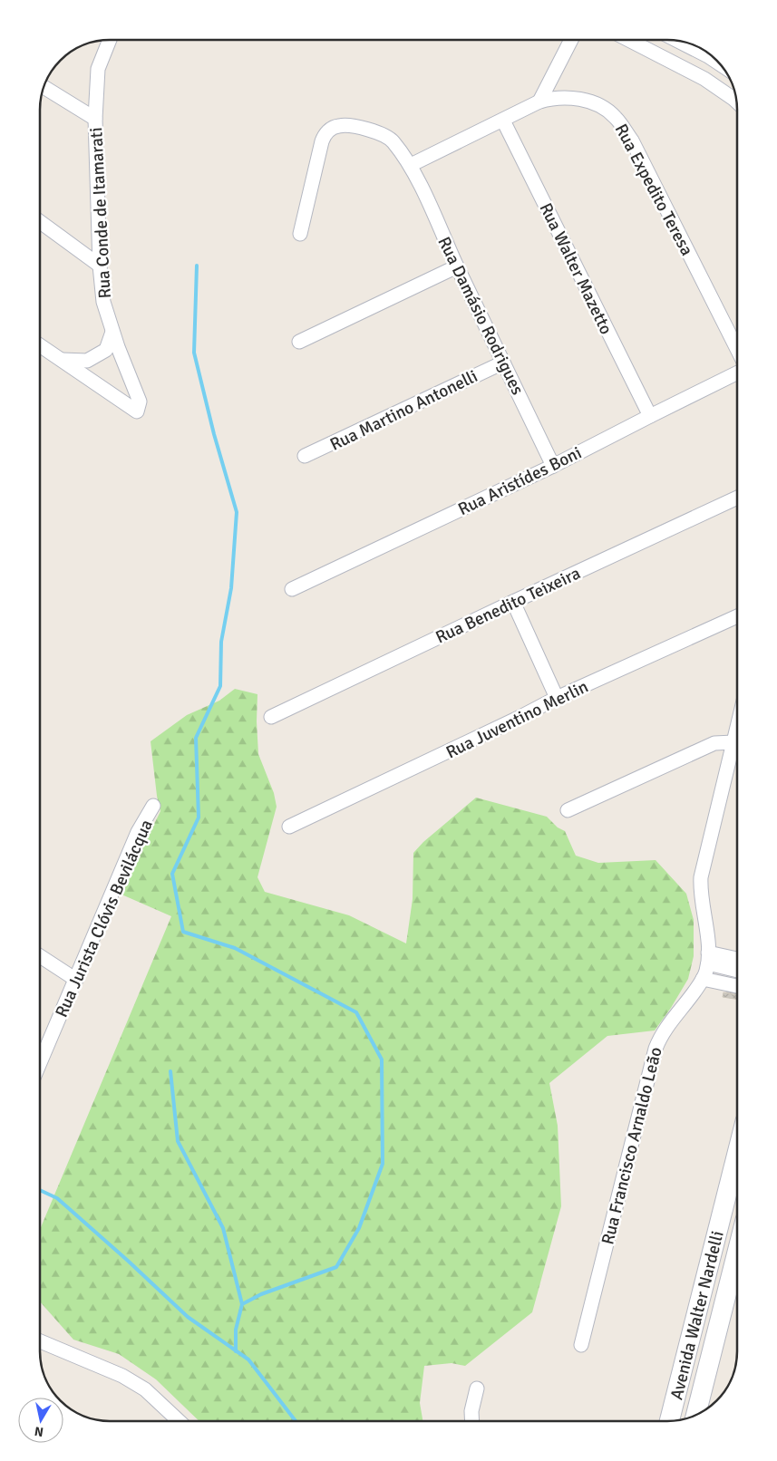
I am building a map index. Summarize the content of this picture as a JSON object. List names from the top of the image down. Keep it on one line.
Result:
{"streets":{"street":["Rua Expedito Teresa","Rua Conde de Itamarati","Rua Walter Mazetto","Rua Damásio Rodrigues","Rua Martino Antonelli","Rua Aristídes Boni","Rua Benedito Teixeira","Rua Juventino Merlin","Rua Jurista Clóvis Bevilácqua","Rua Francisco Arnaldo Leão","Avenida Walter Nardelli"]},"crossings":[["Rua Expedito Teresa","Rua Walter Mazetto"],["Rua Expedito Teresa","Rua Damásio Rodrigues"],["Rua Walter Mazetto","Rua Aristídes Boni"],["Rua Damásio Rodrigues","Rua Martino Antonelli"],["Rua Damásio Rodrigues","Rua Aristídes Boni"]],"north":"bottom"}
